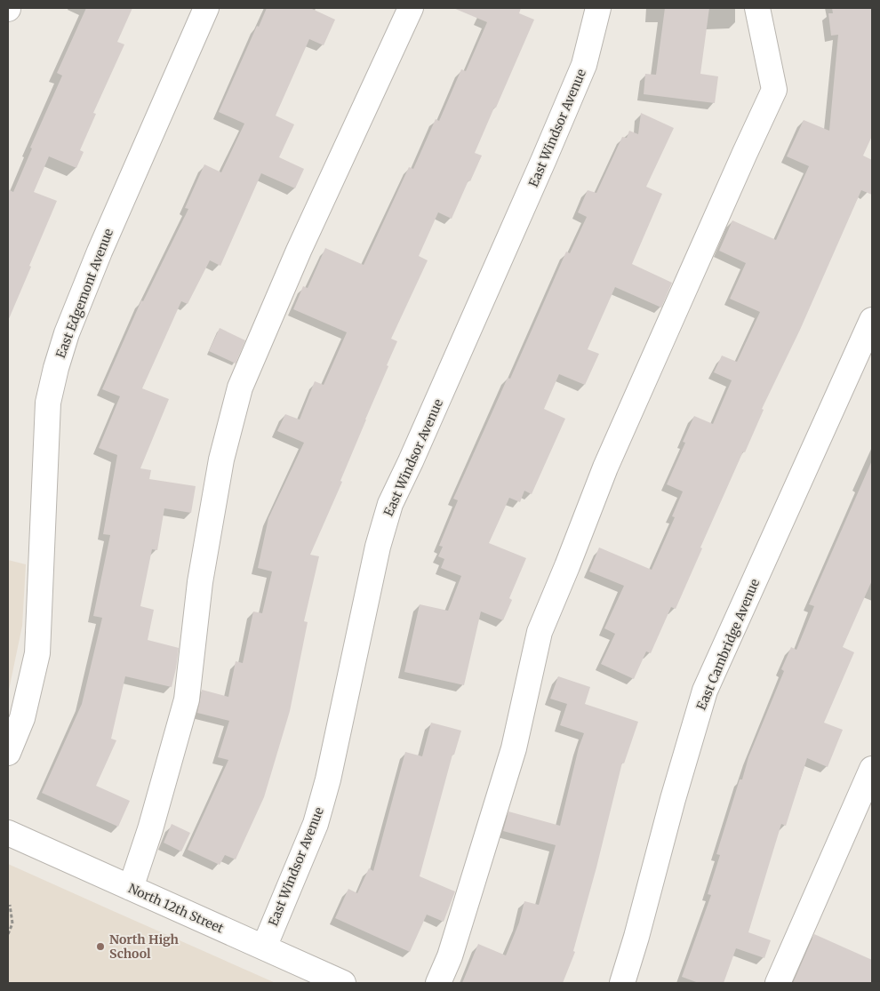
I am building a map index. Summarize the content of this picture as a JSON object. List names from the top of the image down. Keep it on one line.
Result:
{"streets":{"street":["East Windsor Avenue","East Edgemont Avenue","East Cambridge Avenue","North 12th Street"]},"crossings":[["East Windsor Avenue","North 12th Street"]],"places":["North High School"]}
